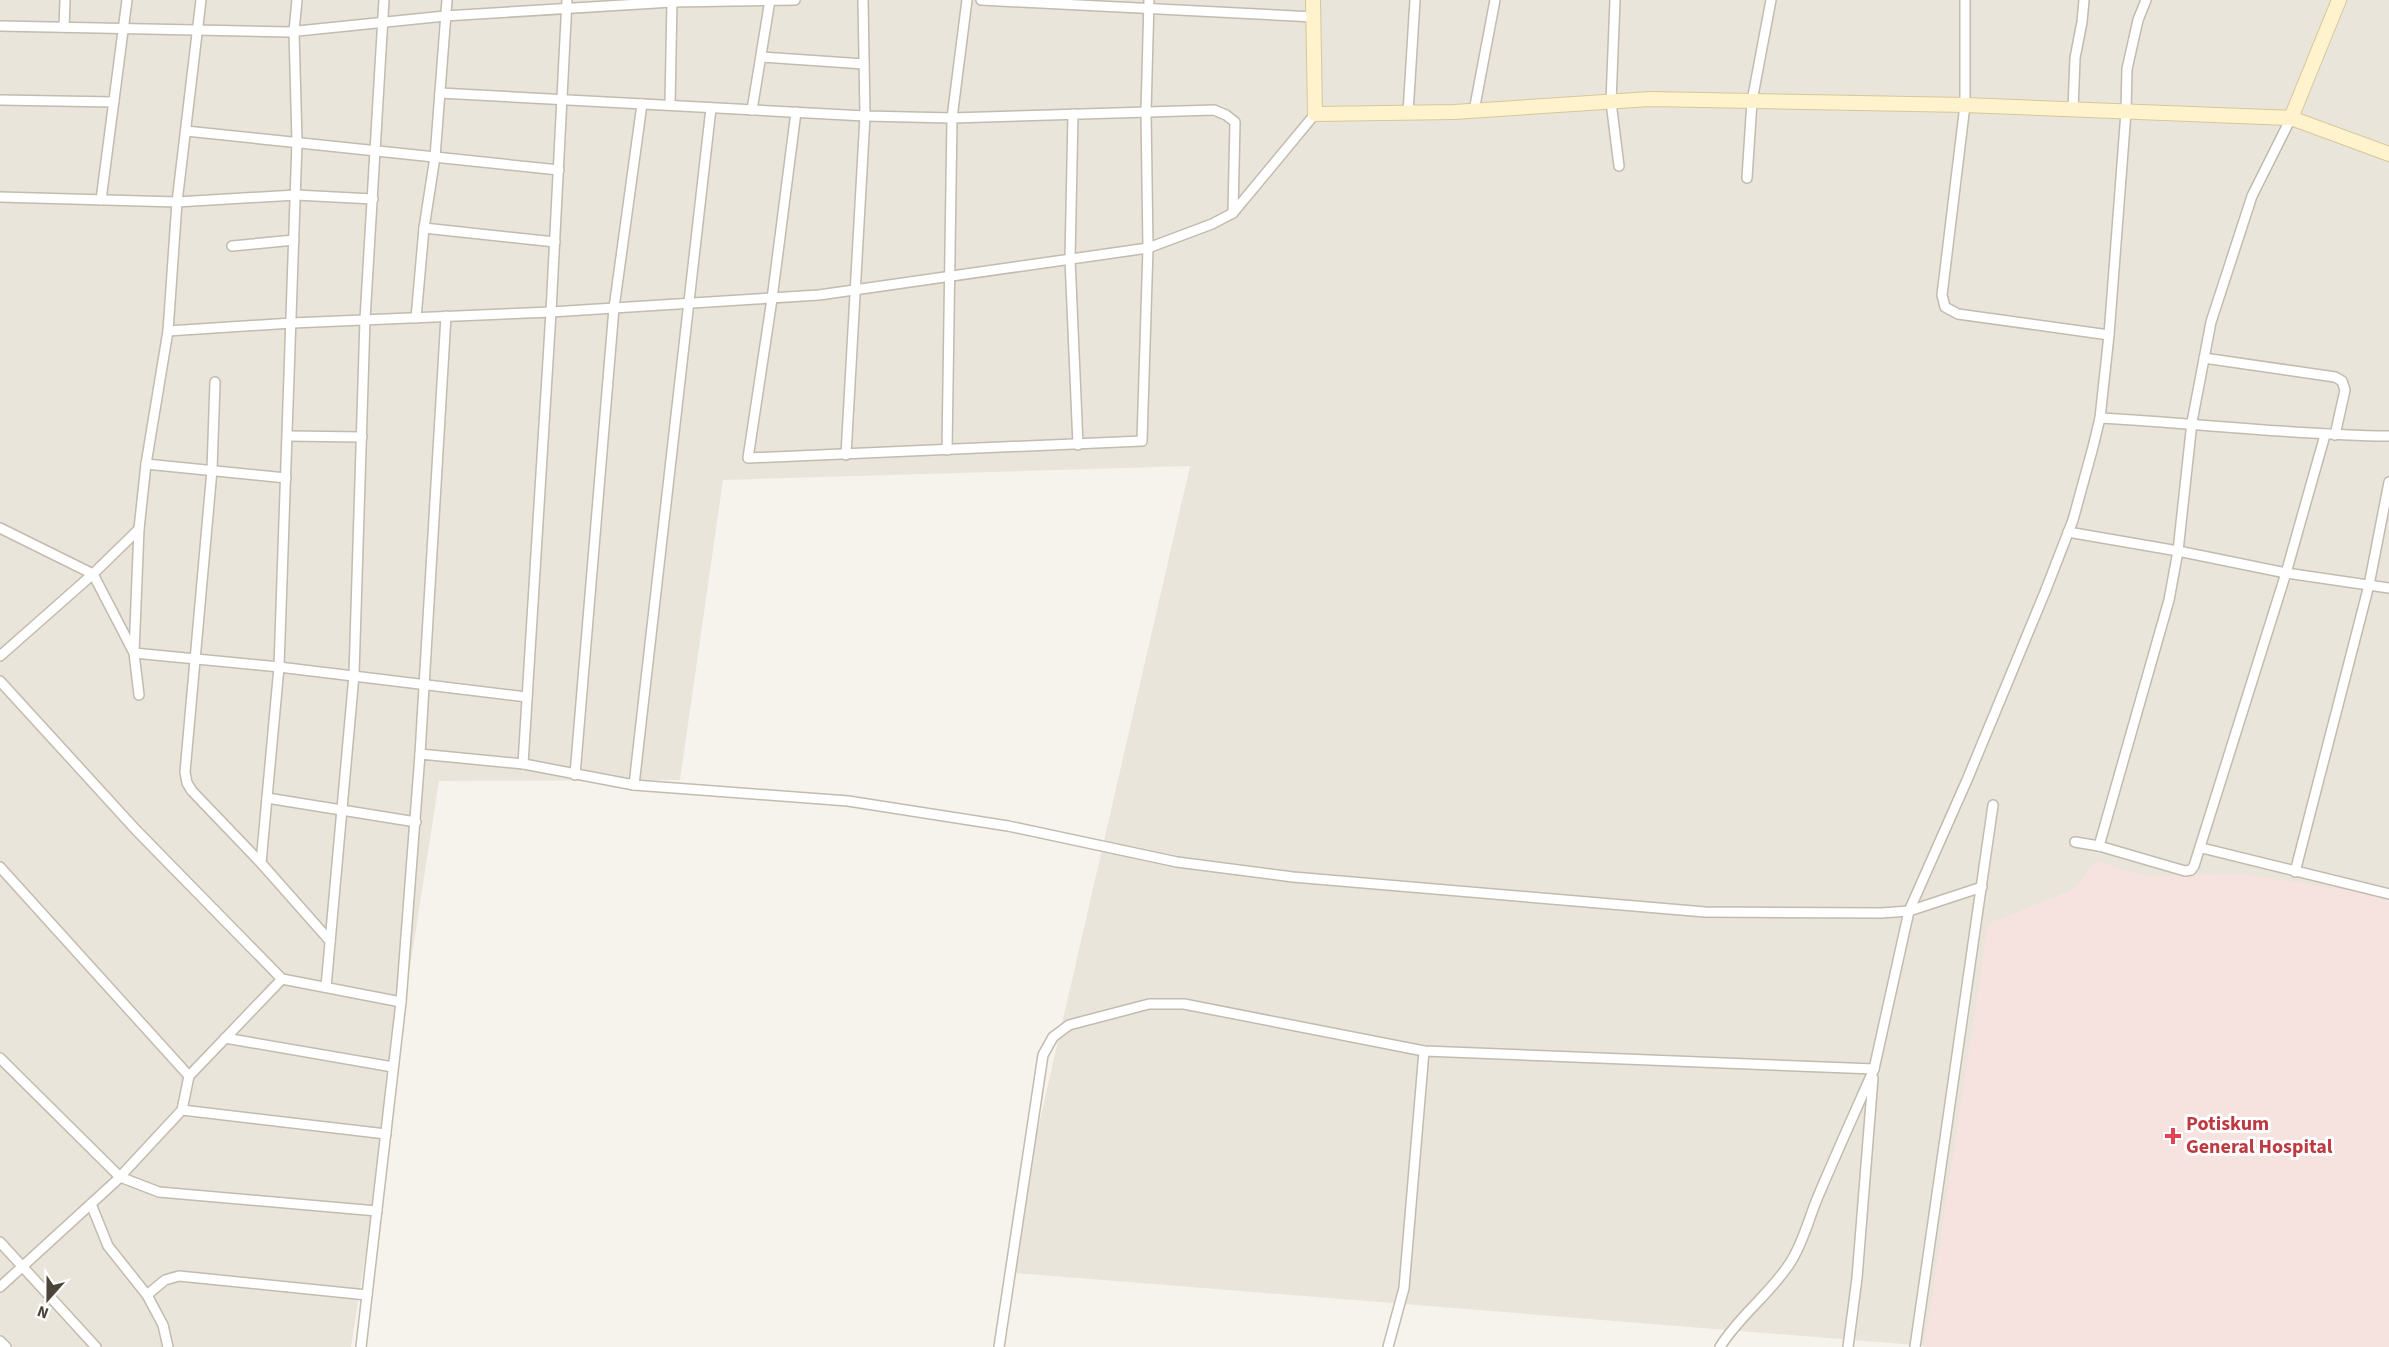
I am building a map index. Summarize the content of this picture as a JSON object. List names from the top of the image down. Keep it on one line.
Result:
{"places":{"health":["Potiskum General Hospital"]},"north":"bottom"}
